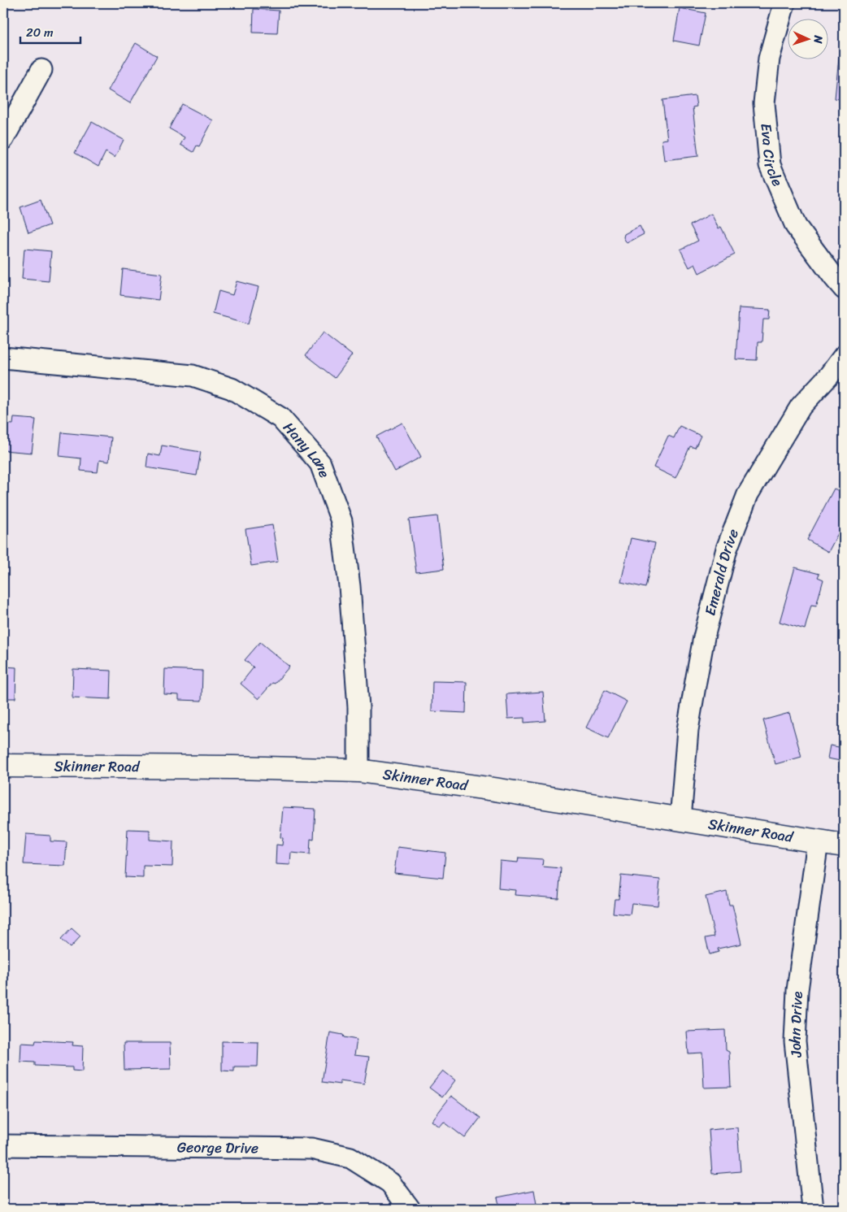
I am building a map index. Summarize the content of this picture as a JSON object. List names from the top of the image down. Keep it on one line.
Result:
{"streets":{"street":["Eva Circle","Hany Lane","Emerald Drive","Skinner Road","John Drive","George Drive"]},"crossings":[["Hany Lane","Skinner Road"],["Emerald Drive","Skinner Road"],["Skinner Road","John Drive"]],"scale_bar":"20 m","north":"right"}
